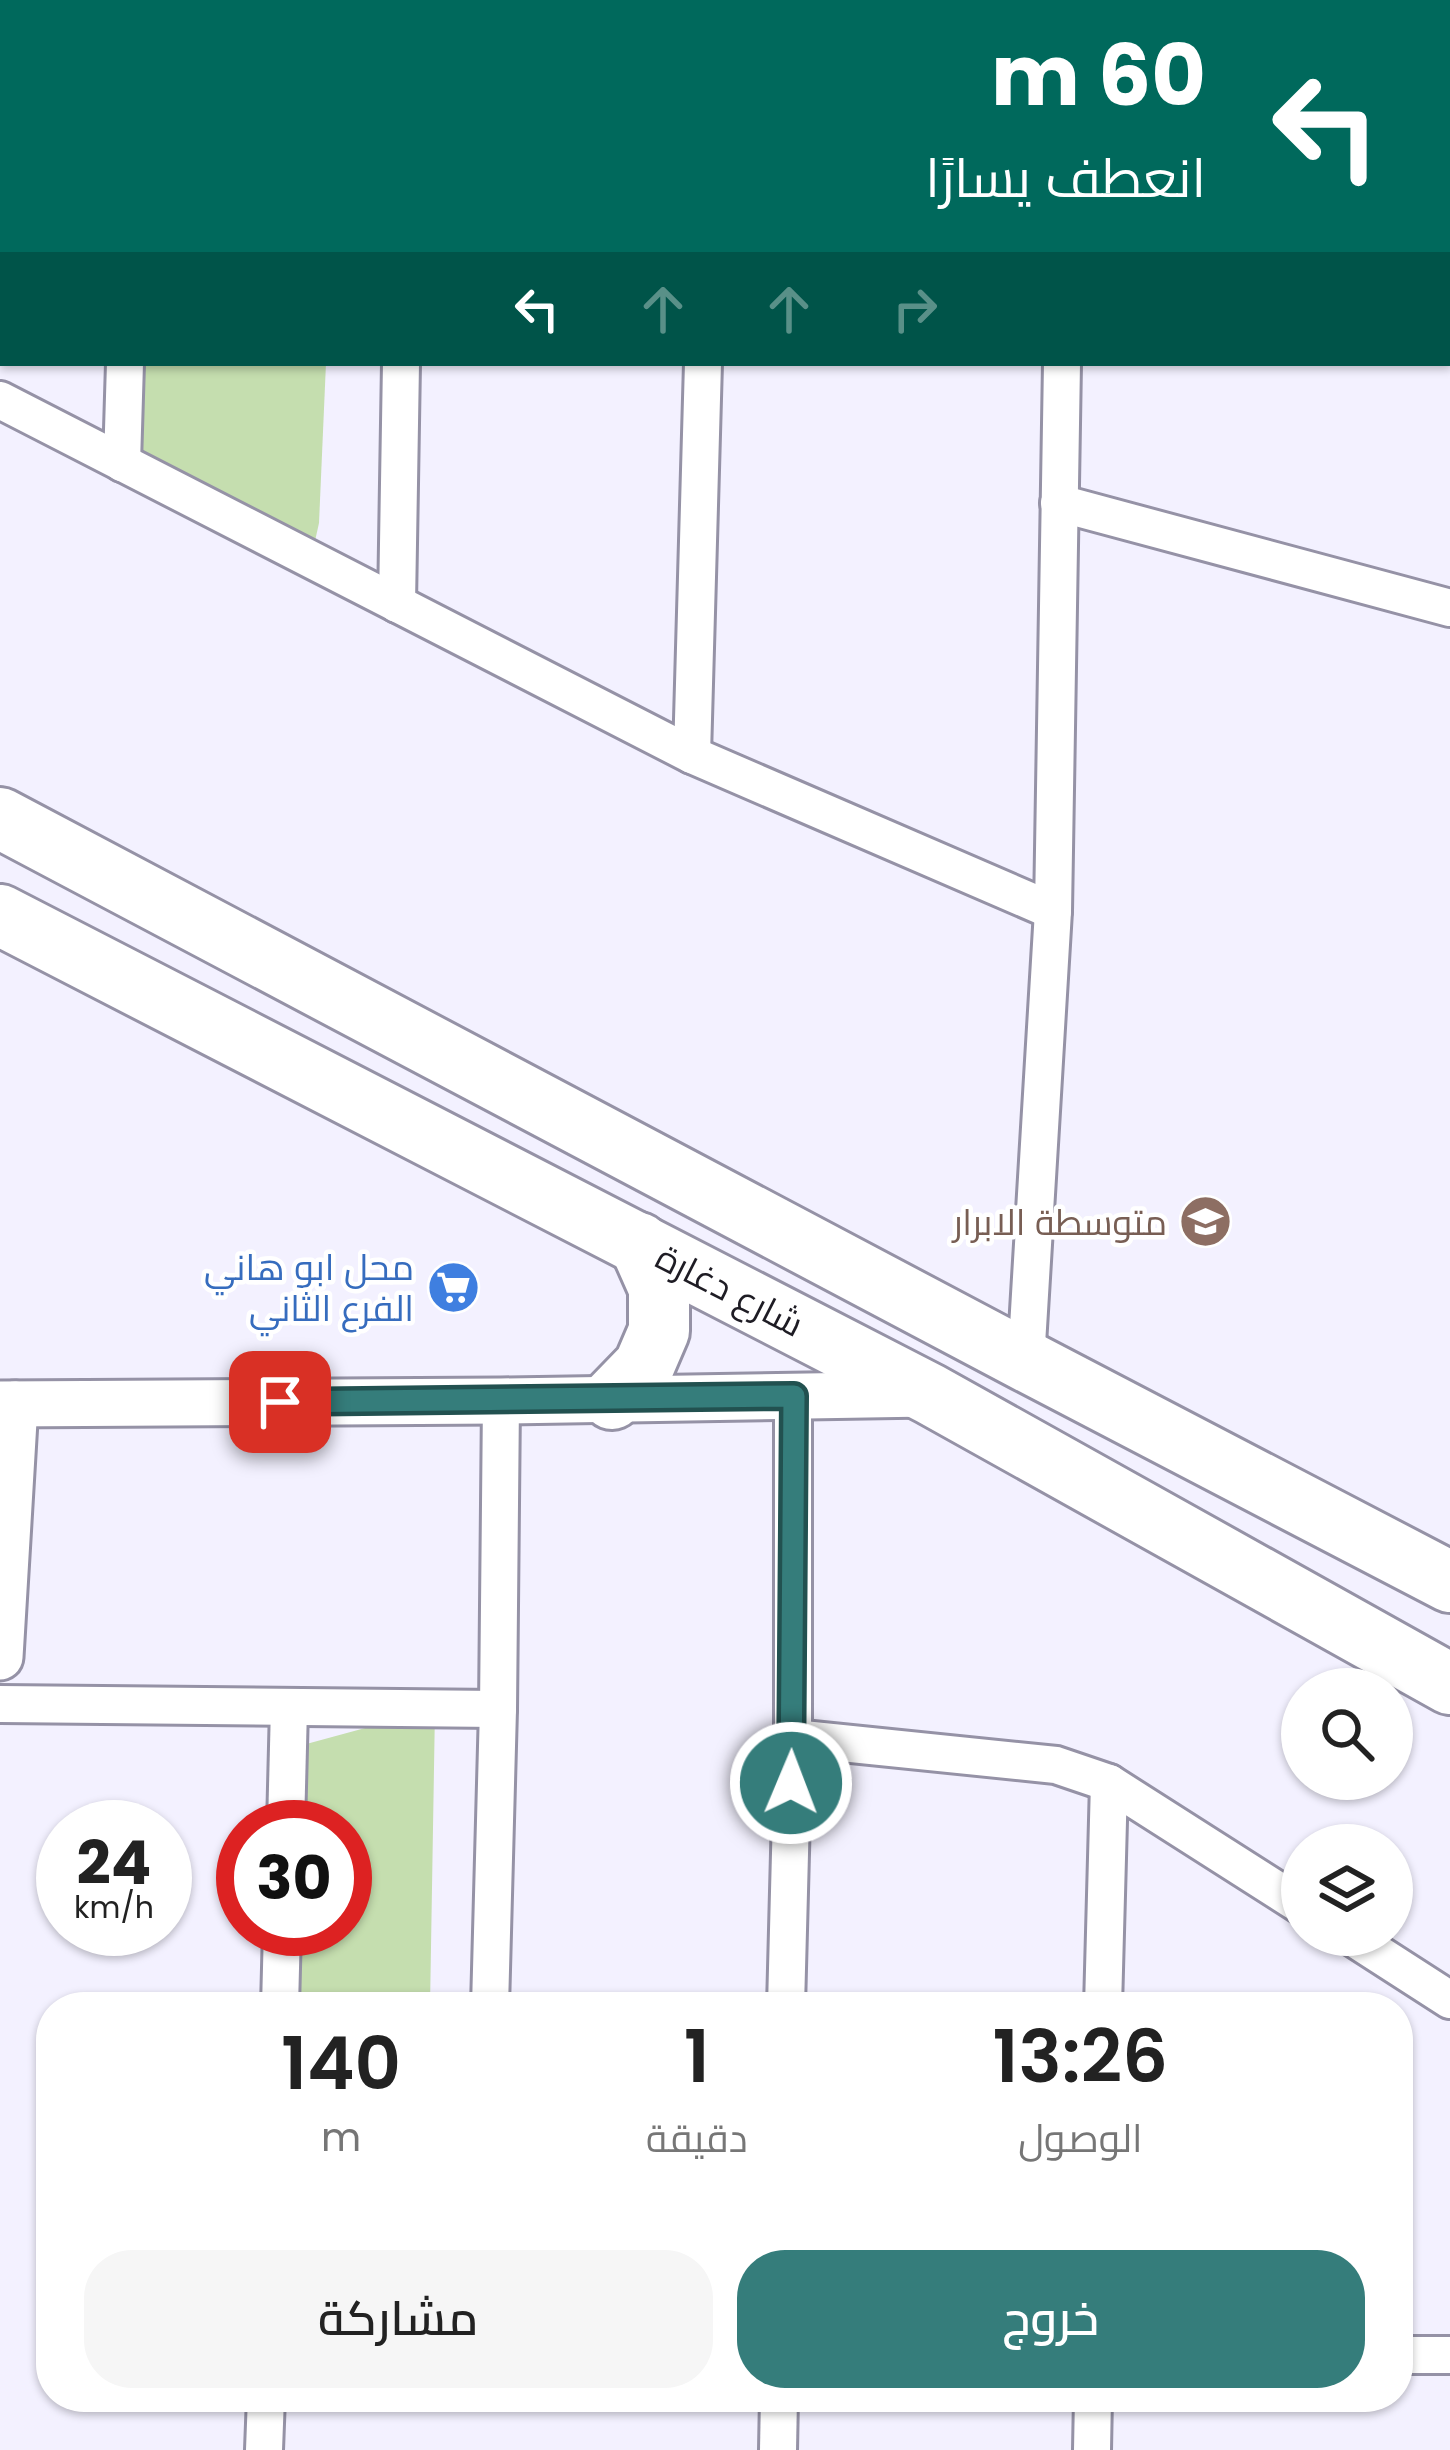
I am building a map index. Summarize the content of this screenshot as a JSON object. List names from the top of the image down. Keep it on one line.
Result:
{"streets":{"highway":["شارع دغارة"]},"places":{"school or university":["متوسطة الابرار"],"supermarket":["محل ابو هاني الفرع الثاني"]},"page":{"turn":["60 m","انعطف يسارًا"],"speed":"24 km/h","limit":"30","eta":["13:26","الوصول","1","دقيقة","140","m"],"buttons":["خروج","مشاركة"]}}
